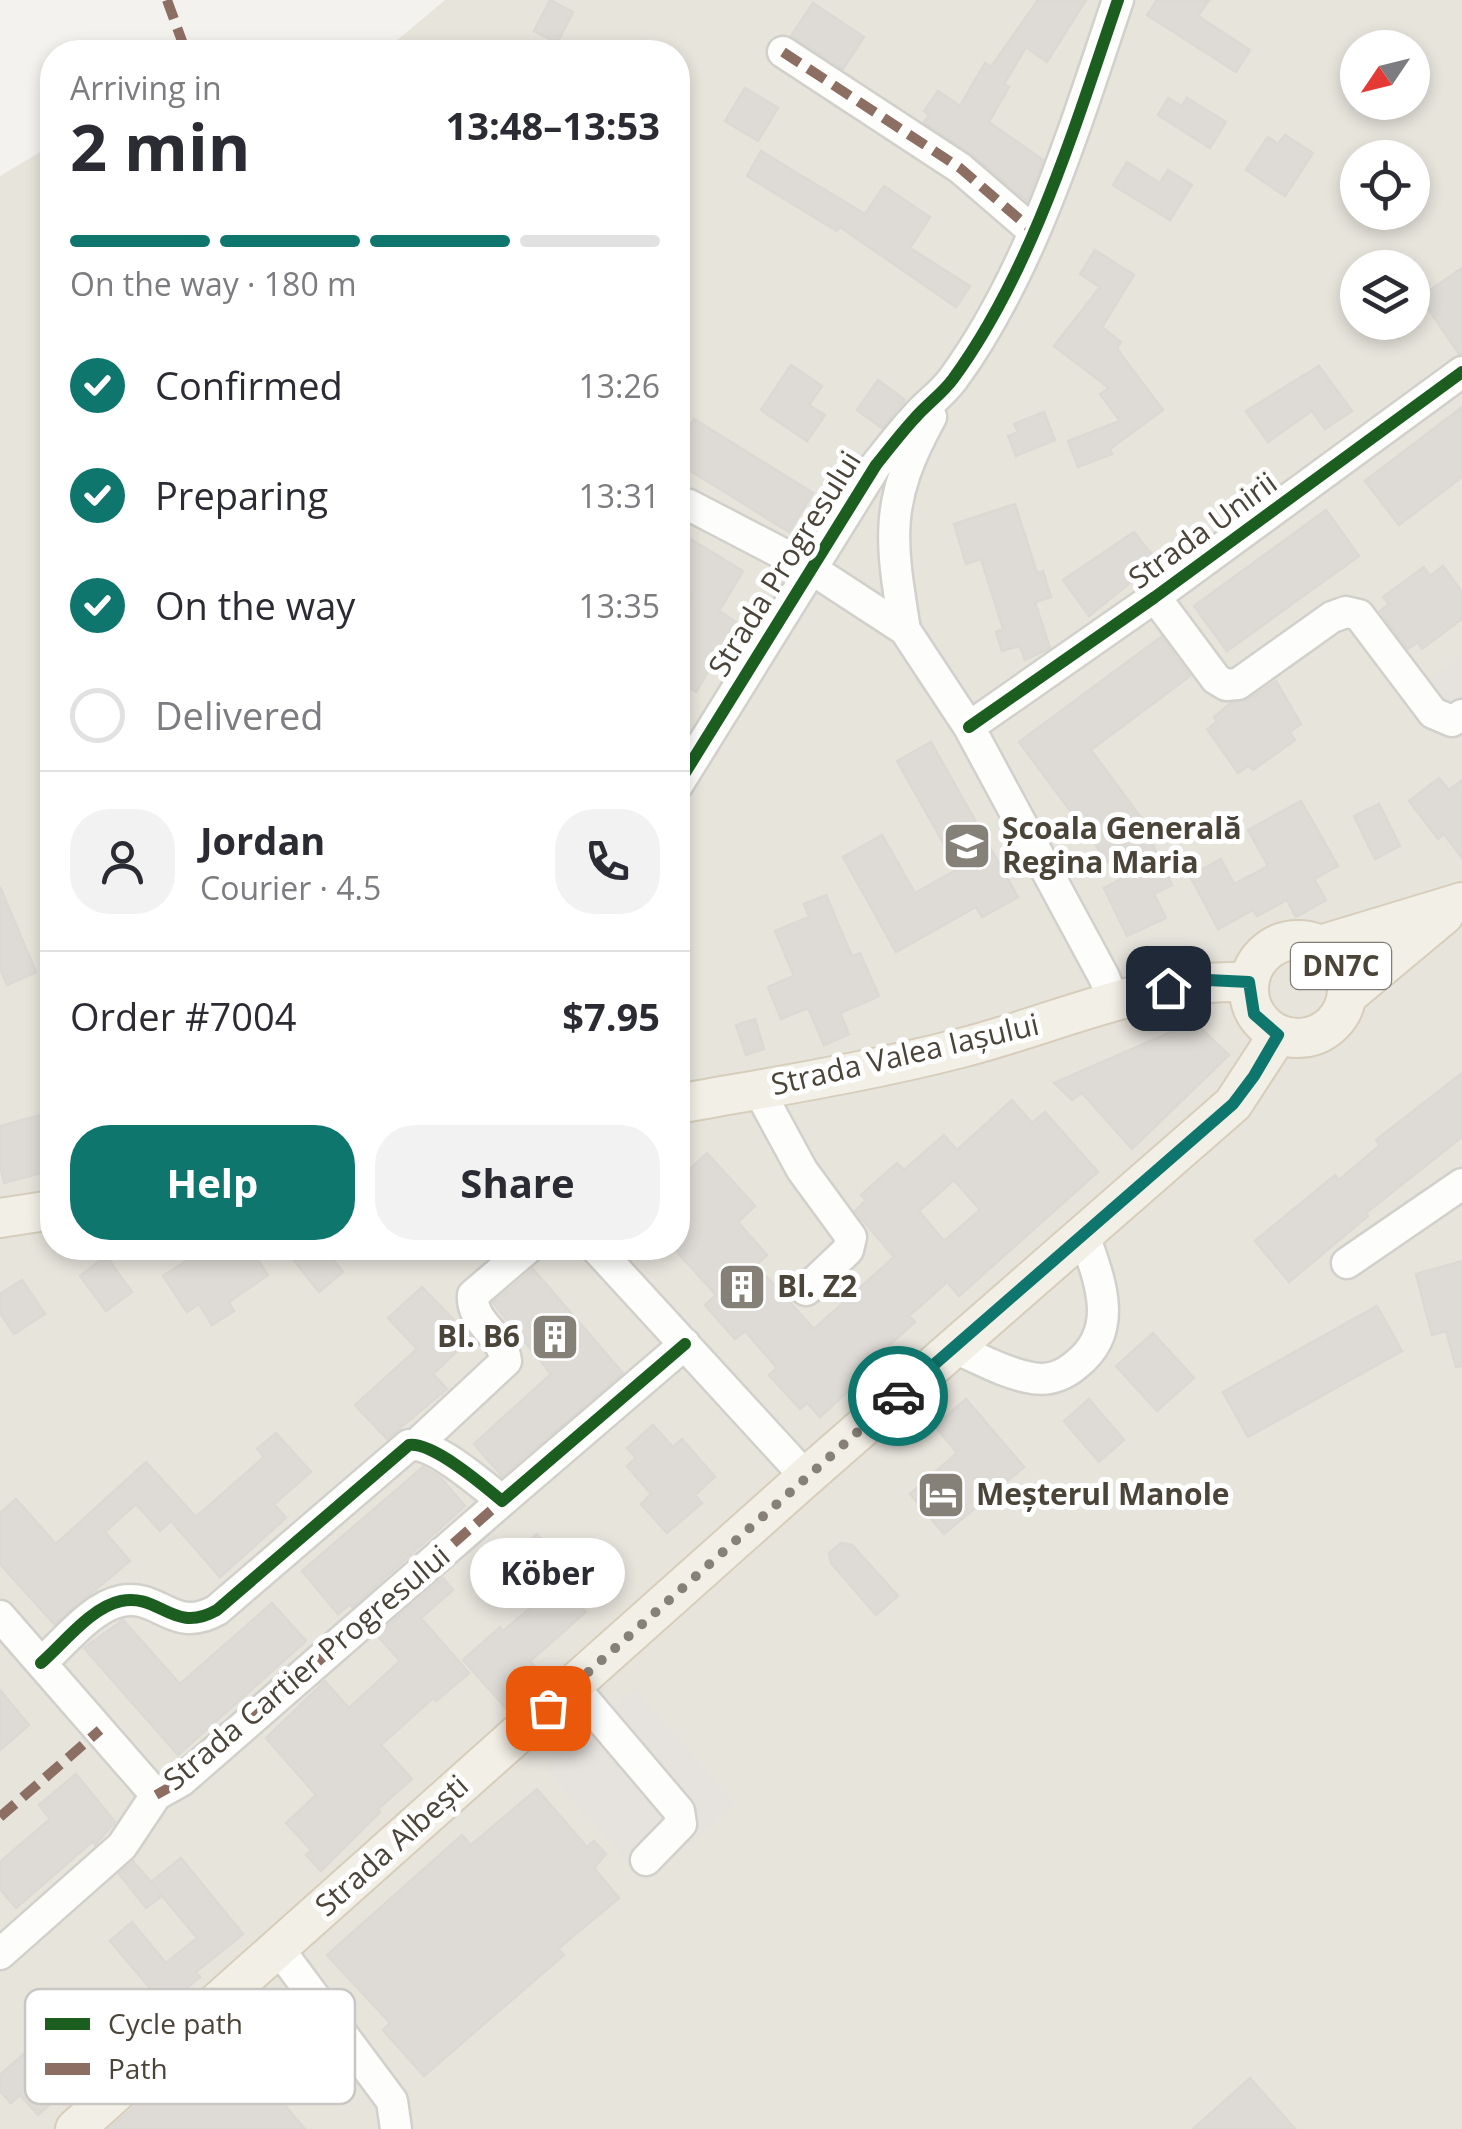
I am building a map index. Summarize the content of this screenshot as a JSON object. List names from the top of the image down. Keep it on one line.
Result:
{"streets":{"main road":["DN7C","Strada Valea Iașului","Strada Albești"],"street":["Strada Unirii","Strada Progresului","Strada Cartier Progresului"]},"crossings":[["DN7C","Strada Valea Iașului"],["DN7C","Strada Albești"],["Strada Valea Iașului","Strada Albești"]],"places":{"school or university":["Școala Generală Regina Maria"],"building":["Bl. Z2","Bl. B6"],"hotel":["Meșterul Manole"],"other":["Köber"]},"legend":["Cycle path","Path"],"north":"bottom left","page":{"heading":["2 min","Arriving in","13:48–13:53"],"panel":["Jordan","Courier · 4.5","Order #7004","$7.95"],"bar":"On the way · 180 m","list":[["Confirmed","13:26"],["Preparing","13:31"],["On the way","13:35"],"Delivered"],"buttons":["Help","Share"],"bubble":"Köber"}}
